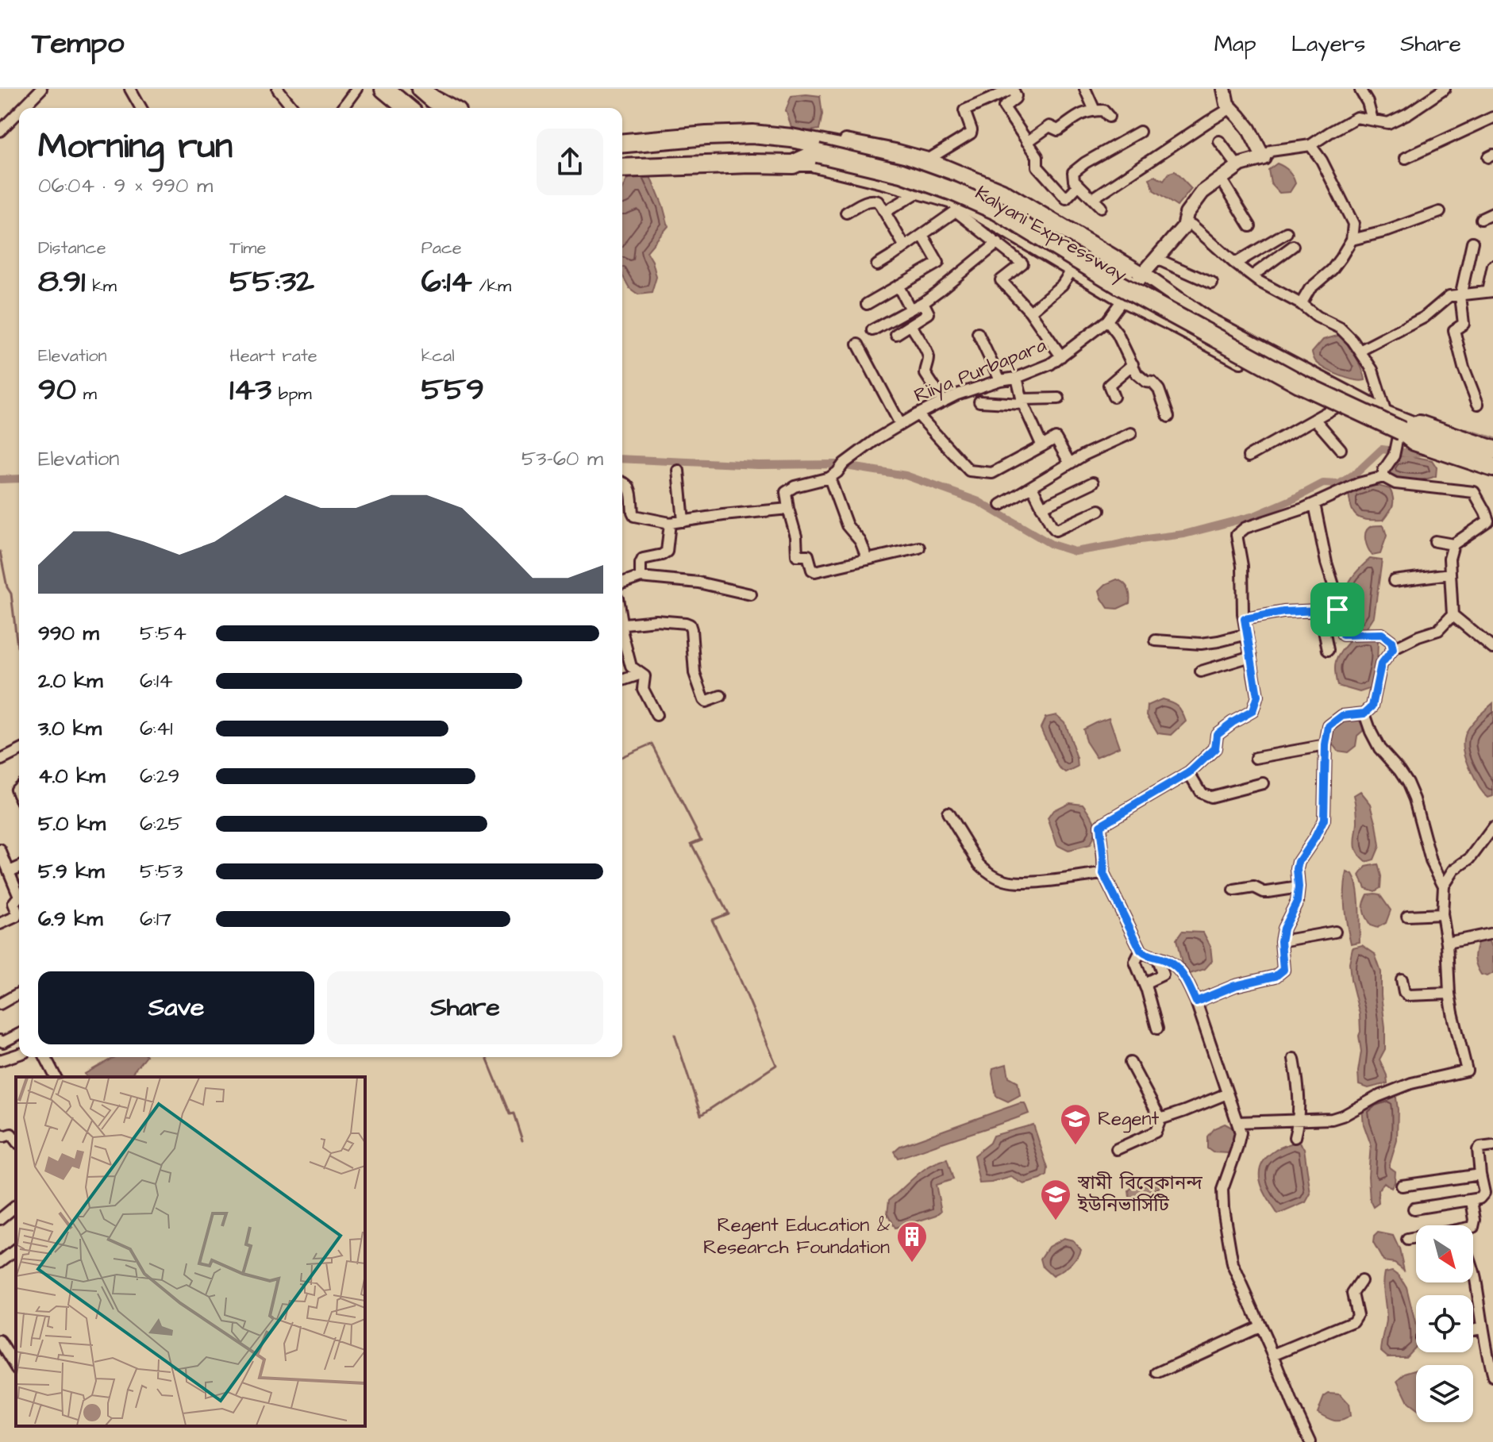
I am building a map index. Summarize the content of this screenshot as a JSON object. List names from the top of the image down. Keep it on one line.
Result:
{"streets":{"highway":["Kalyani Expressway"],"street":["Riiya Purbapara"]},"crossings":[["Kalyani Expressway","Riiya Purbapara"]],"places":{"school or university":["Regent","স্বামী বিবেকানন্দ ইউনিভার্সিটি"],"building":["Regent Education & Research Foundation"]},"north":"bottom right","page":{"header":"Tempo","nav":["Map","Layers","Share"],"heading":["Morning run","06:04 · 9 × 990 m"],"stats":[["Distance","8.91 km"],["Time","55:32"],["Pace","6:14 /km"],["Elevation","90 m"],["Heart rate","143 bpm"],["kcal","559"]],"chart":["Elevation","53–60 m"],"list":[{"name":"990 m","note":"5:54"},{"name":"2.0 km","note":"6:14"},{"name":"3.0 km","note":"6:41"},{"name":"4.0 km","note":"6:29"},{"name":"5.0 km","note":"6:25"},{"name":"5.9 km","note":"5:53"},{"name":"6.9 km","note":"6:17"}],"buttons":["Save","Share"]}}
